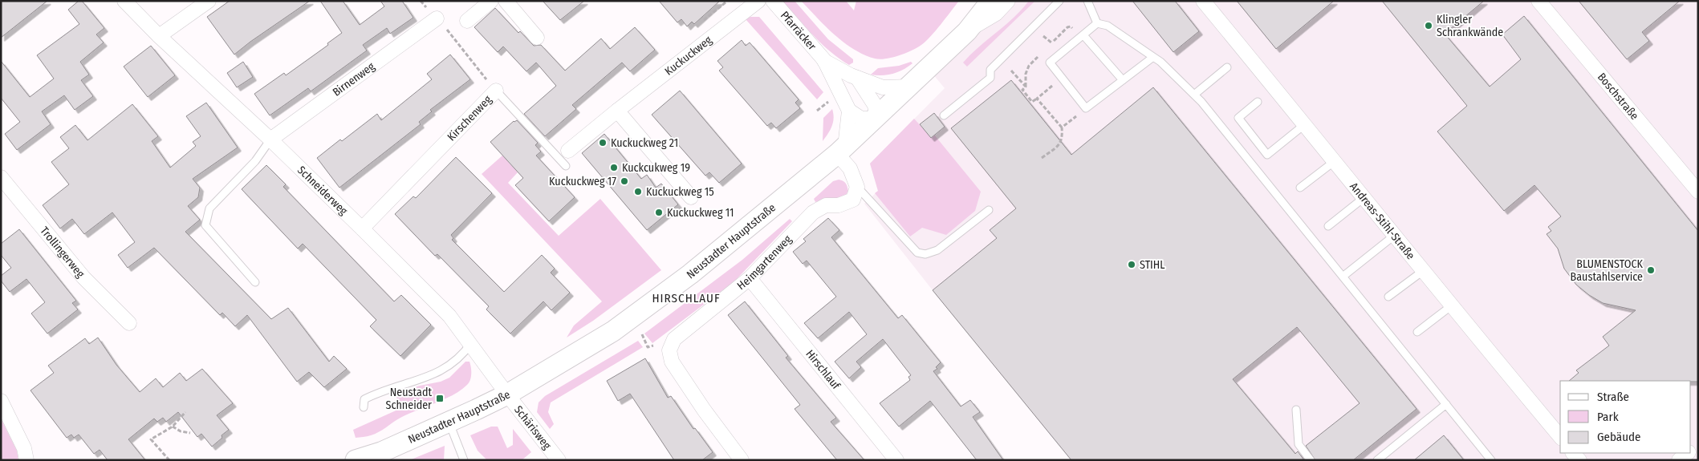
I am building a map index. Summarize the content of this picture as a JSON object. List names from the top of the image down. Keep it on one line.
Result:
{"streets":{"street":["Pfarräcker","Kuckuckweg","Birnenweg","Boschstraße","Kirschenweg","Schneiderweg","Andreas-Stihl-Straße","Neustadter Hauptstraße","Trollingerweg","Heimgartenweg","Hirschlauf","Schärisweg"]},"crossings":[["Pfarräcker","Neustadter Hauptstraße"],["Birnenweg","Kirschenweg"],["Birnenweg","Schneiderweg"],["Kirschenweg","Schneiderweg"],["Schneiderweg","Neustadter Hauptstraße"],["Schneiderweg","Schärisweg"],["Neustadter Hauptstraße","Schärisweg"],["Heimgartenweg","Hirschlauf"]],"districts":["HIRSCHLAUF"],"places":{"other":["Klingler Schrankwände","Kuckuckweg 21","Kuckcukweg 19","Kuckuckweg 17","Kuckuckweg 15","Kuckuckweg 11","STIHL","BLUMENSTOCK Baustahlservice"],"transit":["Neustadt Schneider"]},"legend":["Straße","Park","Gebäude"]}
